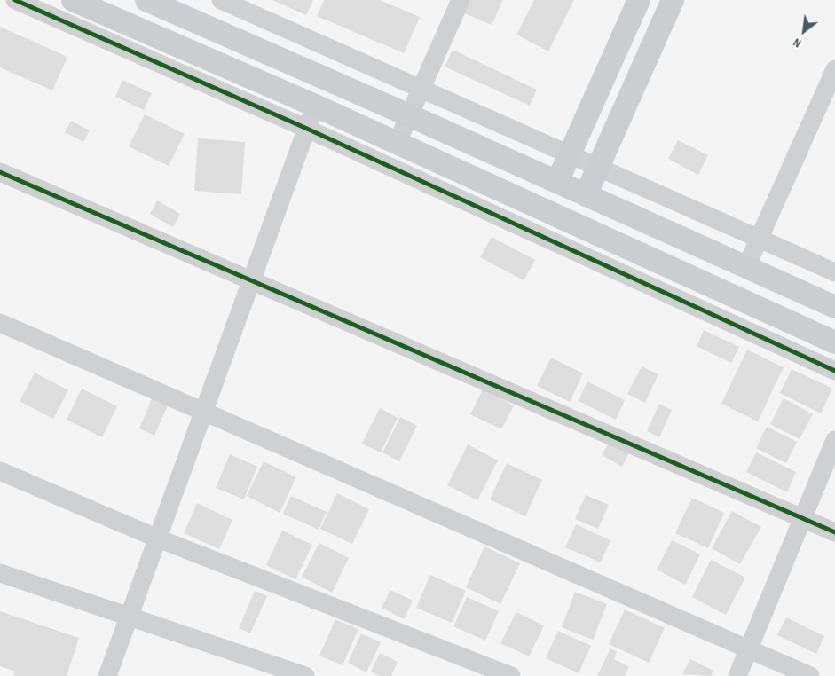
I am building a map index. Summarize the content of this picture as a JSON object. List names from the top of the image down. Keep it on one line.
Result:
{"north":"bottom left"}
